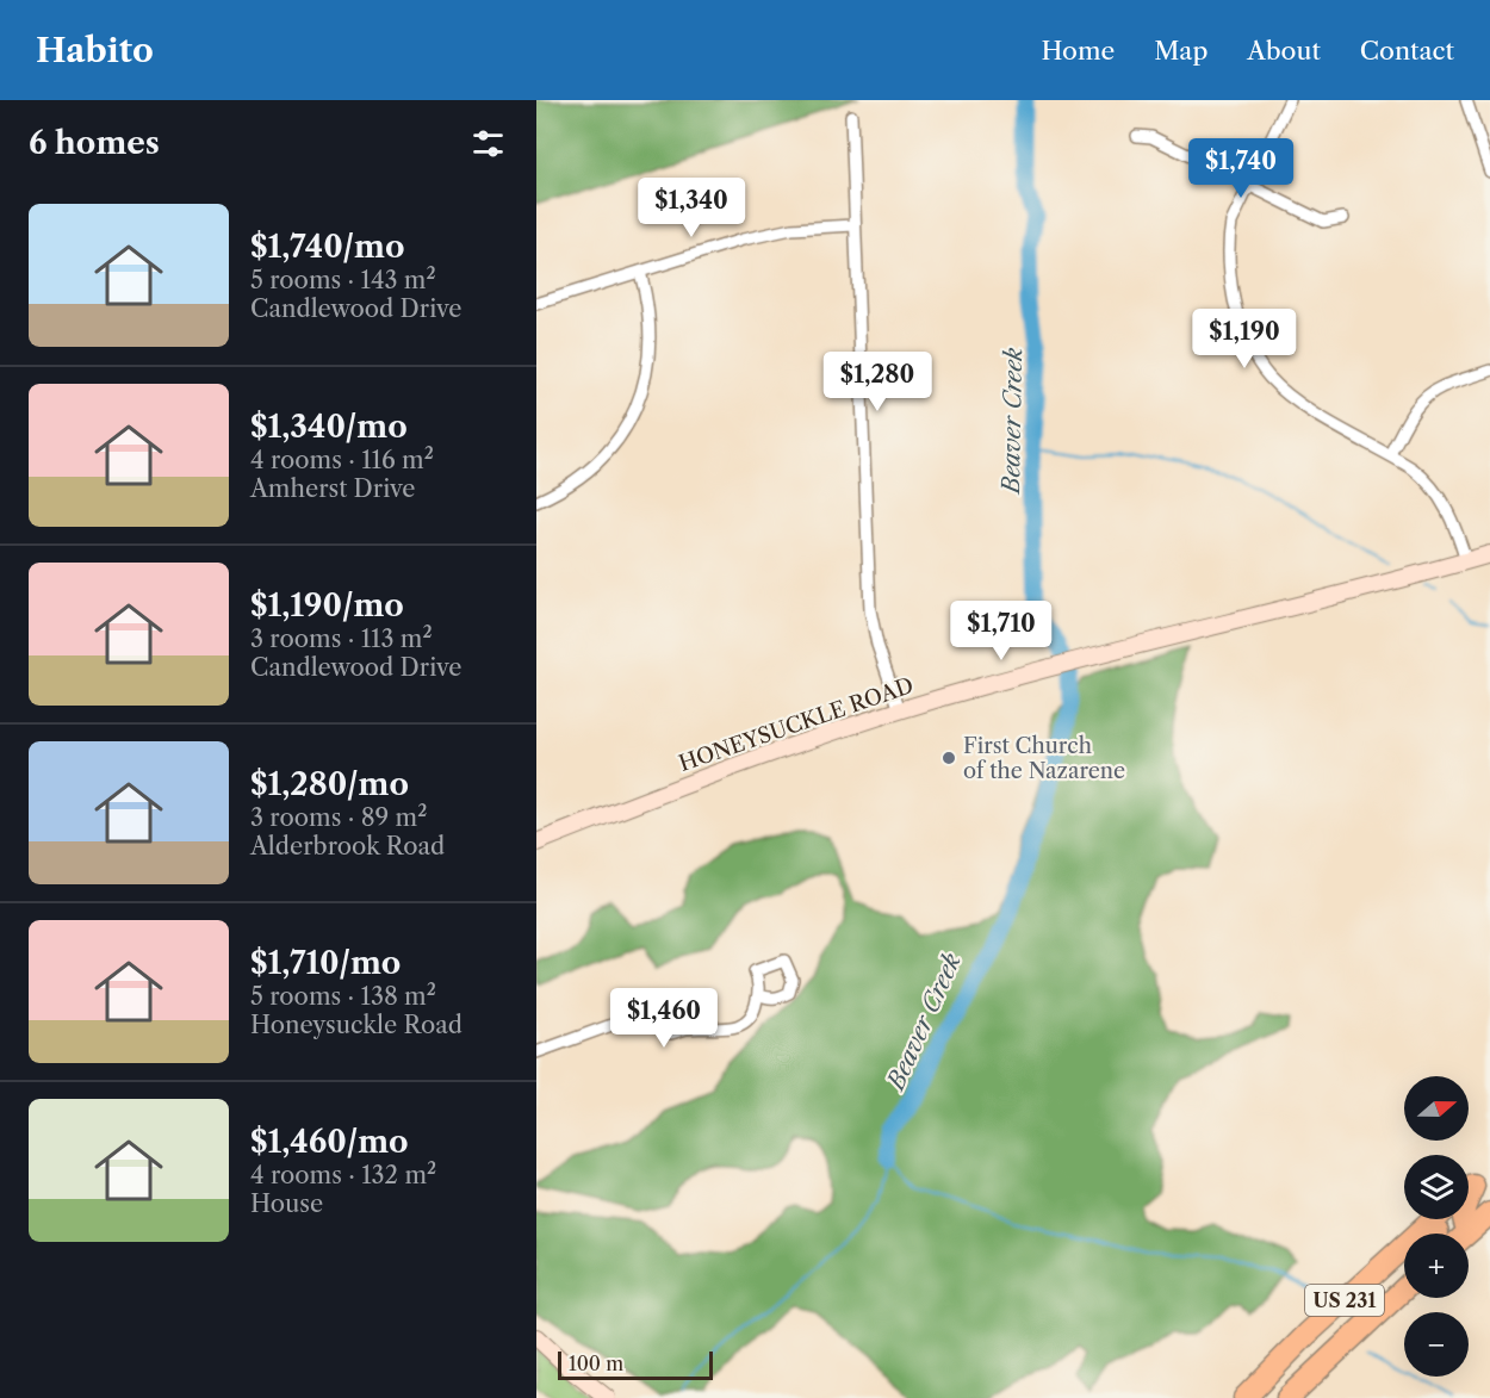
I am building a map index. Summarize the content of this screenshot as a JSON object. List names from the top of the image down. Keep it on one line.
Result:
{"streets":{"highway":["US 231"],"main road":["HONEYSUCKLE ROAD"]},"water":["Beaver Creek"],"places":["First Church of the Nazarene"],"scale_bar":"100 m","north":"right","page":{"header":"Habito","nav":["Home","Map","About","Contact"],"heading":"6 homes","price":["$1,740","$1,340","$1,190","$1,280","$1,710","$1,460"],"list":[{"name":"$1,740/mo","note":"5 rooms · 143 m² · Candlewood Drive"},{"name":"$1,340/mo","note":"4 rooms · 116 m² · Amherst Drive"},{"name":"$1,190/mo","note":"3 rooms · 113 m² · Candlewood Drive"},{"name":"$1,280/mo","note":"3 rooms · 89 m² · Alderbrook Road"},{"name":"$1,710/mo","note":"5 rooms · 138 m² · Honeysuckle Road"},{"name":"$1,460/mo","note":"4 rooms · 132 m² · House"}],"map_buttons":["+","−"],"scale":"100 m"}}
